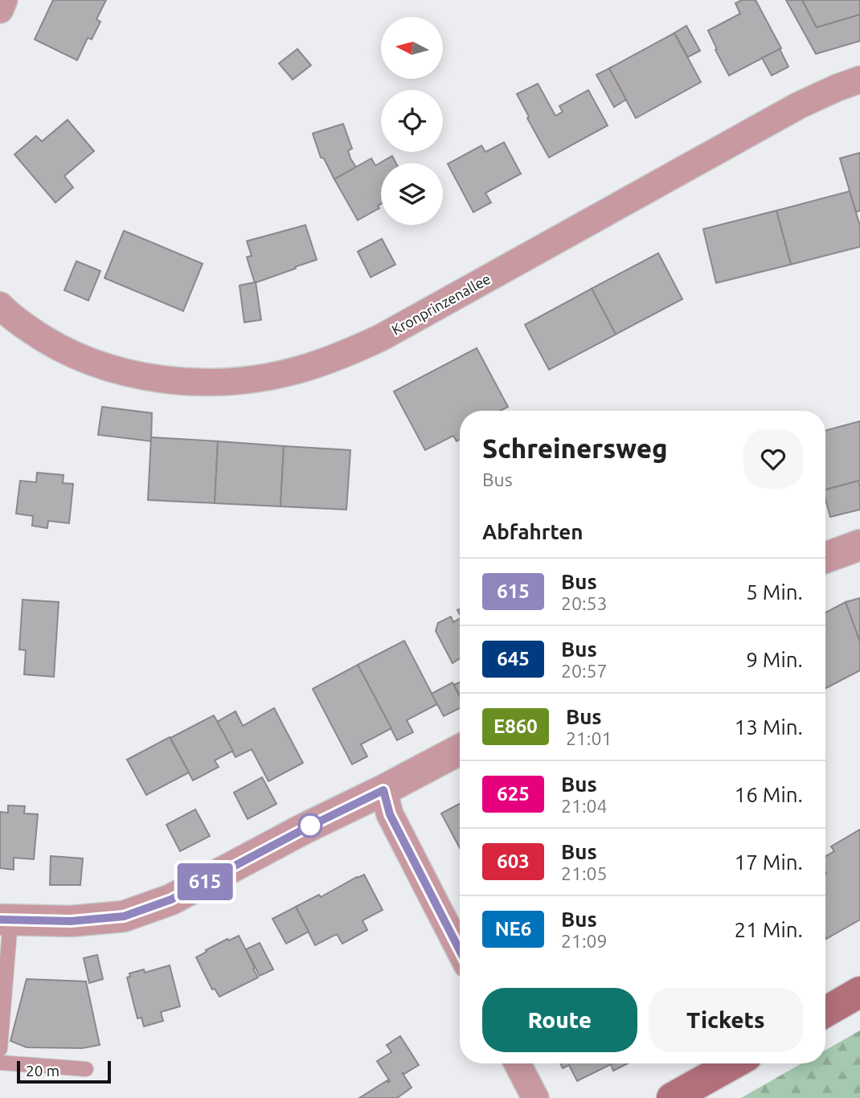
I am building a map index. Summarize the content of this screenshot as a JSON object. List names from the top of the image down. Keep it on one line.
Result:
{"streets":{"street":["Kronprinzenallee"]},"lines":["bus line 615"],"scale_bar":"20 m","north":"left","page":{"on_map":"615","heading":[["Schreinersweg","Bus"],"Abfahrten"],"list":[{"mark":"615","name":"Bus","note":"20:53","value":"5 Min."},{"mark":"645","name":"Bus","note":"20:57","value":"9 Min."},{"mark":"E860","name":"Bus","note":"21:01","value":"13 Min."},{"mark":"625","name":"Bus","note":"21:04","value":"16 Min."},{"mark":"603","name":"Bus","note":"21:05","value":"17 Min."},{"mark":"NE6","name":"Bus","note":"21:09","value":"21 Min."}],"buttons":["Route","Tickets"],"scale":"20 m"}}
